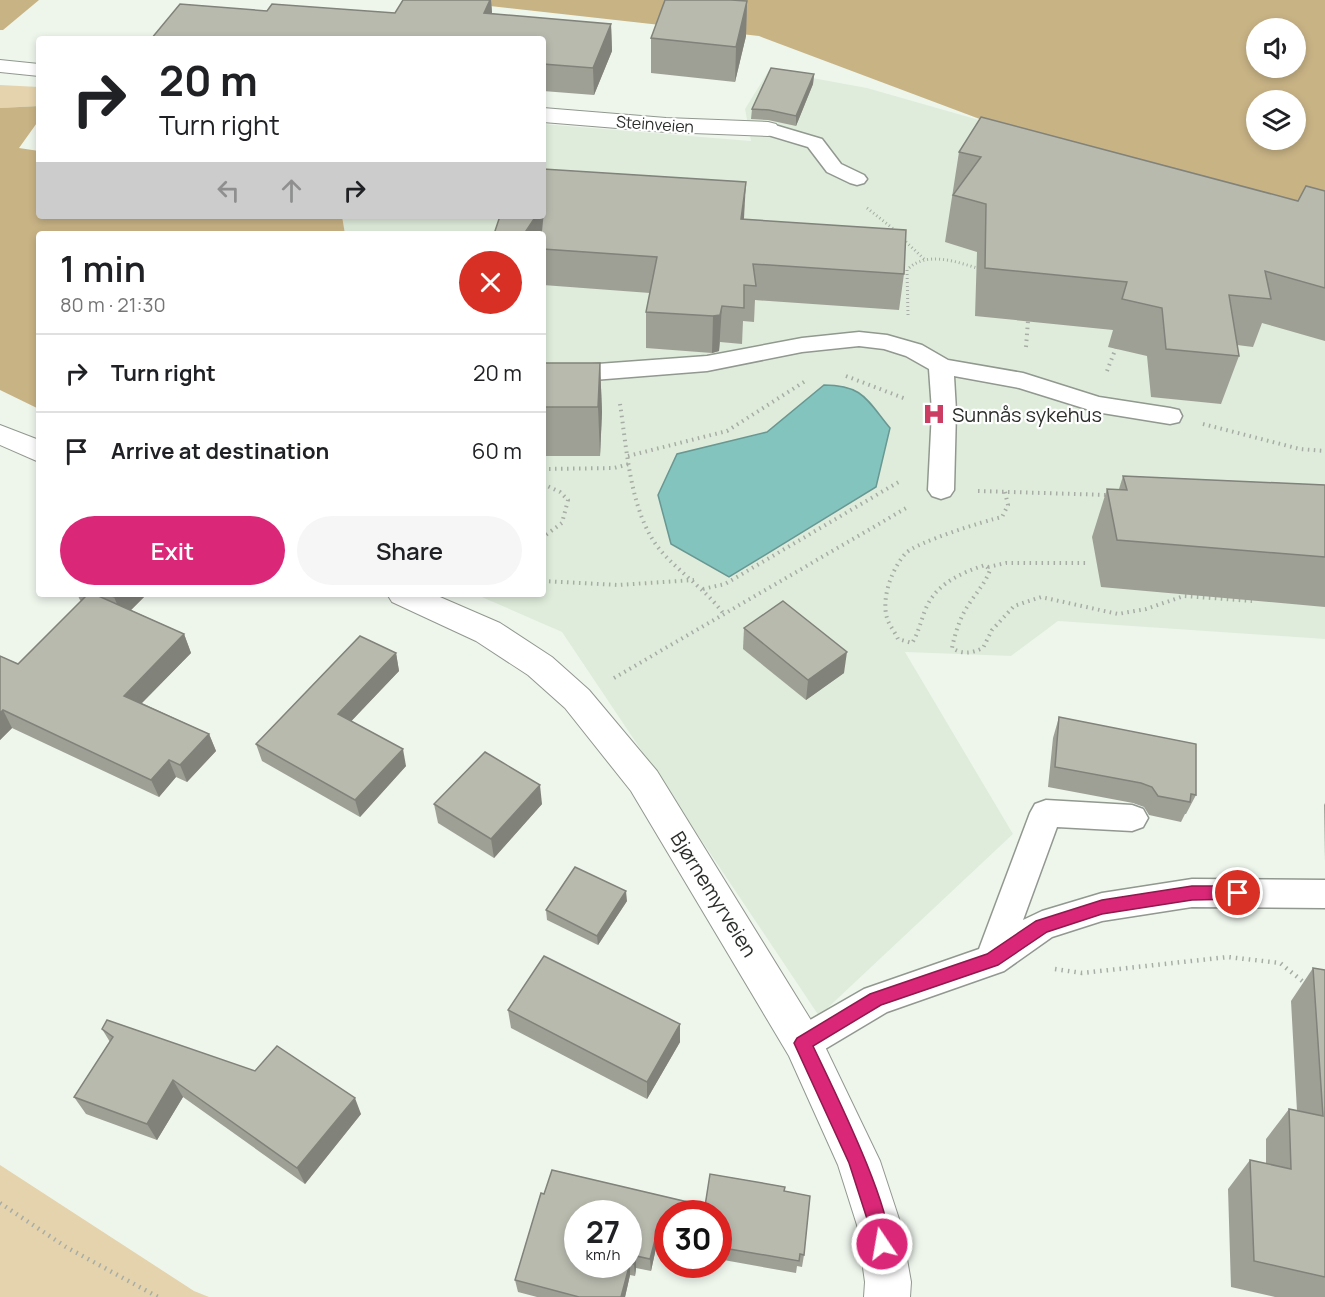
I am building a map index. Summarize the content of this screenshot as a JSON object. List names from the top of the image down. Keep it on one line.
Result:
{"streets":{"street":["Steinveien","Bjørnemyrveien"]},"places":{"hospital":["Sunnås sykehus"]},"page":{"turn":["20 m","Turn right"],"heading":["1 min","80 m · 21:30"],"list":[{"name":"Turn right","value":"20 m"},{"name":"Arrive at destination","value":"60 m"}],"buttons":["Exit","Share"],"speed":"27 km/h","limit":"30"}}
